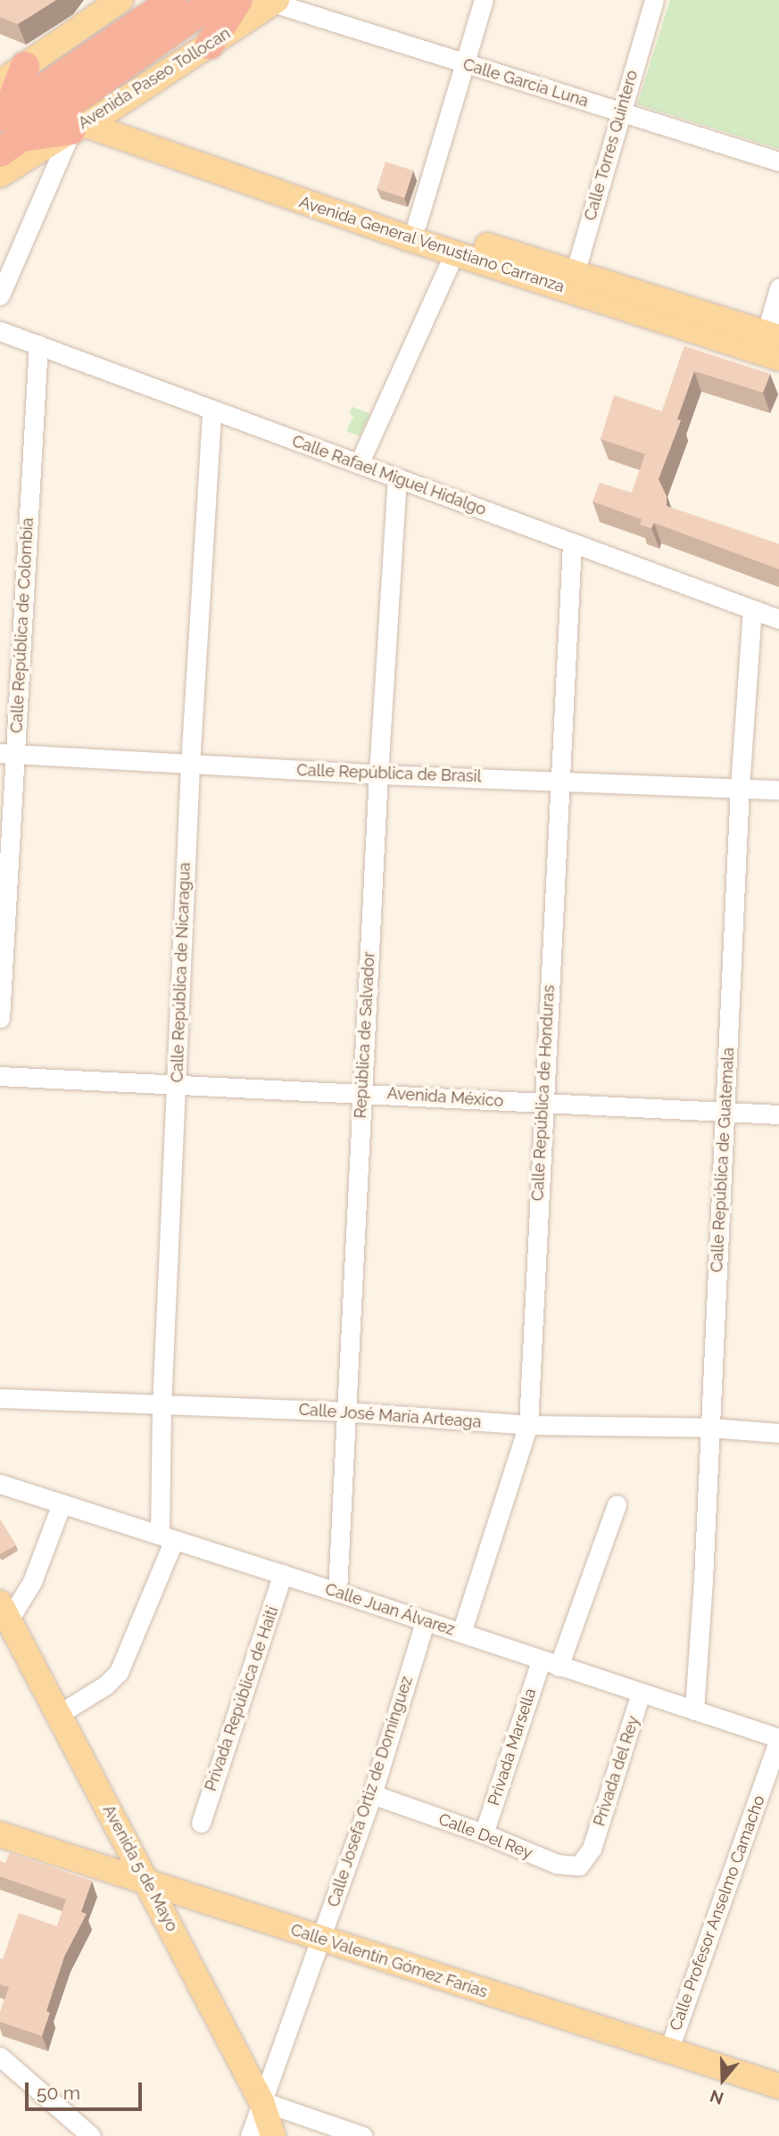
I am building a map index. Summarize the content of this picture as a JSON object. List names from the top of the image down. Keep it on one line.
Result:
{"streets":{"highway":["Avenida Paseo Tollocan"],"main road":["Avenida General Venustiano Carranza","Avenida 5 de Mayo","Calle Valentín Gómez Farías"],"street":["Calle García Luna","Calle Torres Quintero","Calle Rafael Miguel Hidalgo","Calle República de Colombia","Calle República de Brasil","Calle República de Nicaragua","República de Salvador","Calle República de Honduras","Avenida México","Calle República de Guatemala","Calle José María Arteaga","Calle Juan Álvarez","Privada República de Haití","Privada Marsella","Privada del Rey","Calle Josefa Ortiz de Domínguez","Calle Del Rey","Calle Profesor Anselmo Camacho"]},"crossings":[["Avenida Paseo Tollocan","Calle García Luna"],["Avenida Paseo Tollocan","Avenida General Venustiano Carranza"],["Calle García Luna","Calle Torres Quintero"],["Calle Torres Quintero","Avenida General Venustiano Carranza"],["Calle Rafael Miguel Hidalgo","Calle República de Colombia"],["Calle Rafael Miguel Hidalgo","Calle República de Nicaragua"],["Calle Rafael Miguel Hidalgo","República de Salvador"],["Calle Rafael Miguel Hidalgo","Calle República de Honduras"],["Calle Rafael Miguel Hidalgo","Calle República de Guatemala"],["Calle República de Colombia","Calle República de Brasil"],["Calle República de Brasil","Calle República de Nicaragua"],["Calle República de Brasil","República de Salvador"],["Calle República de Brasil","Calle República de Honduras"],["Calle República de Brasil","Calle República de Guatemala"],["Calle República de Nicaragua","Avenida México"],["Calle República de Nicaragua","Calle José María Arteaga"],["Calle República de Nicaragua","Calle Juan Álvarez"],["República de Salvador","Avenida México"],["República de Salvador","Calle José María Arteaga"],["República de Salvador","Calle Juan Álvarez"],["Calle República de Honduras","Avenida México"],["Calle República de Honduras","Calle José María Arteaga"],["Calle República de Honduras","Calle Juan Álvarez"],["Avenida México","Calle República de Guatemala"],["Calle República de Guatemala","Calle José María Arteaga"],["Calle República de Guatemala","Calle Juan Álvarez"],["Calle Juan Álvarez","Privada República de Haití"],["Calle Juan Álvarez","Privada Marsella"],["Calle Juan Álvarez","Privada del Rey"],["Calle Juan Álvarez","Calle Josefa Ortiz de Domínguez"],["Calle Juan Álvarez","Calle Profesor Anselmo Camacho"],["Privada Marsella","Calle Del Rey"],["Privada del Rey","Calle Del Rey"],["Calle Josefa Ortiz de Domínguez","Calle Del Rey"],["Calle Josefa Ortiz de Domínguez","Avenida 5 de Mayo"],["Calle Josefa Ortiz de Domínguez","Calle Valentín Gómez Farías"],["Avenida 5 de Mayo","Calle Valentín Gómez Farías"],["Calle Profesor Anselmo Camacho","Calle Valentín Gómez Farías"]],"scale_bar":"50 m","north":"bottom"}
